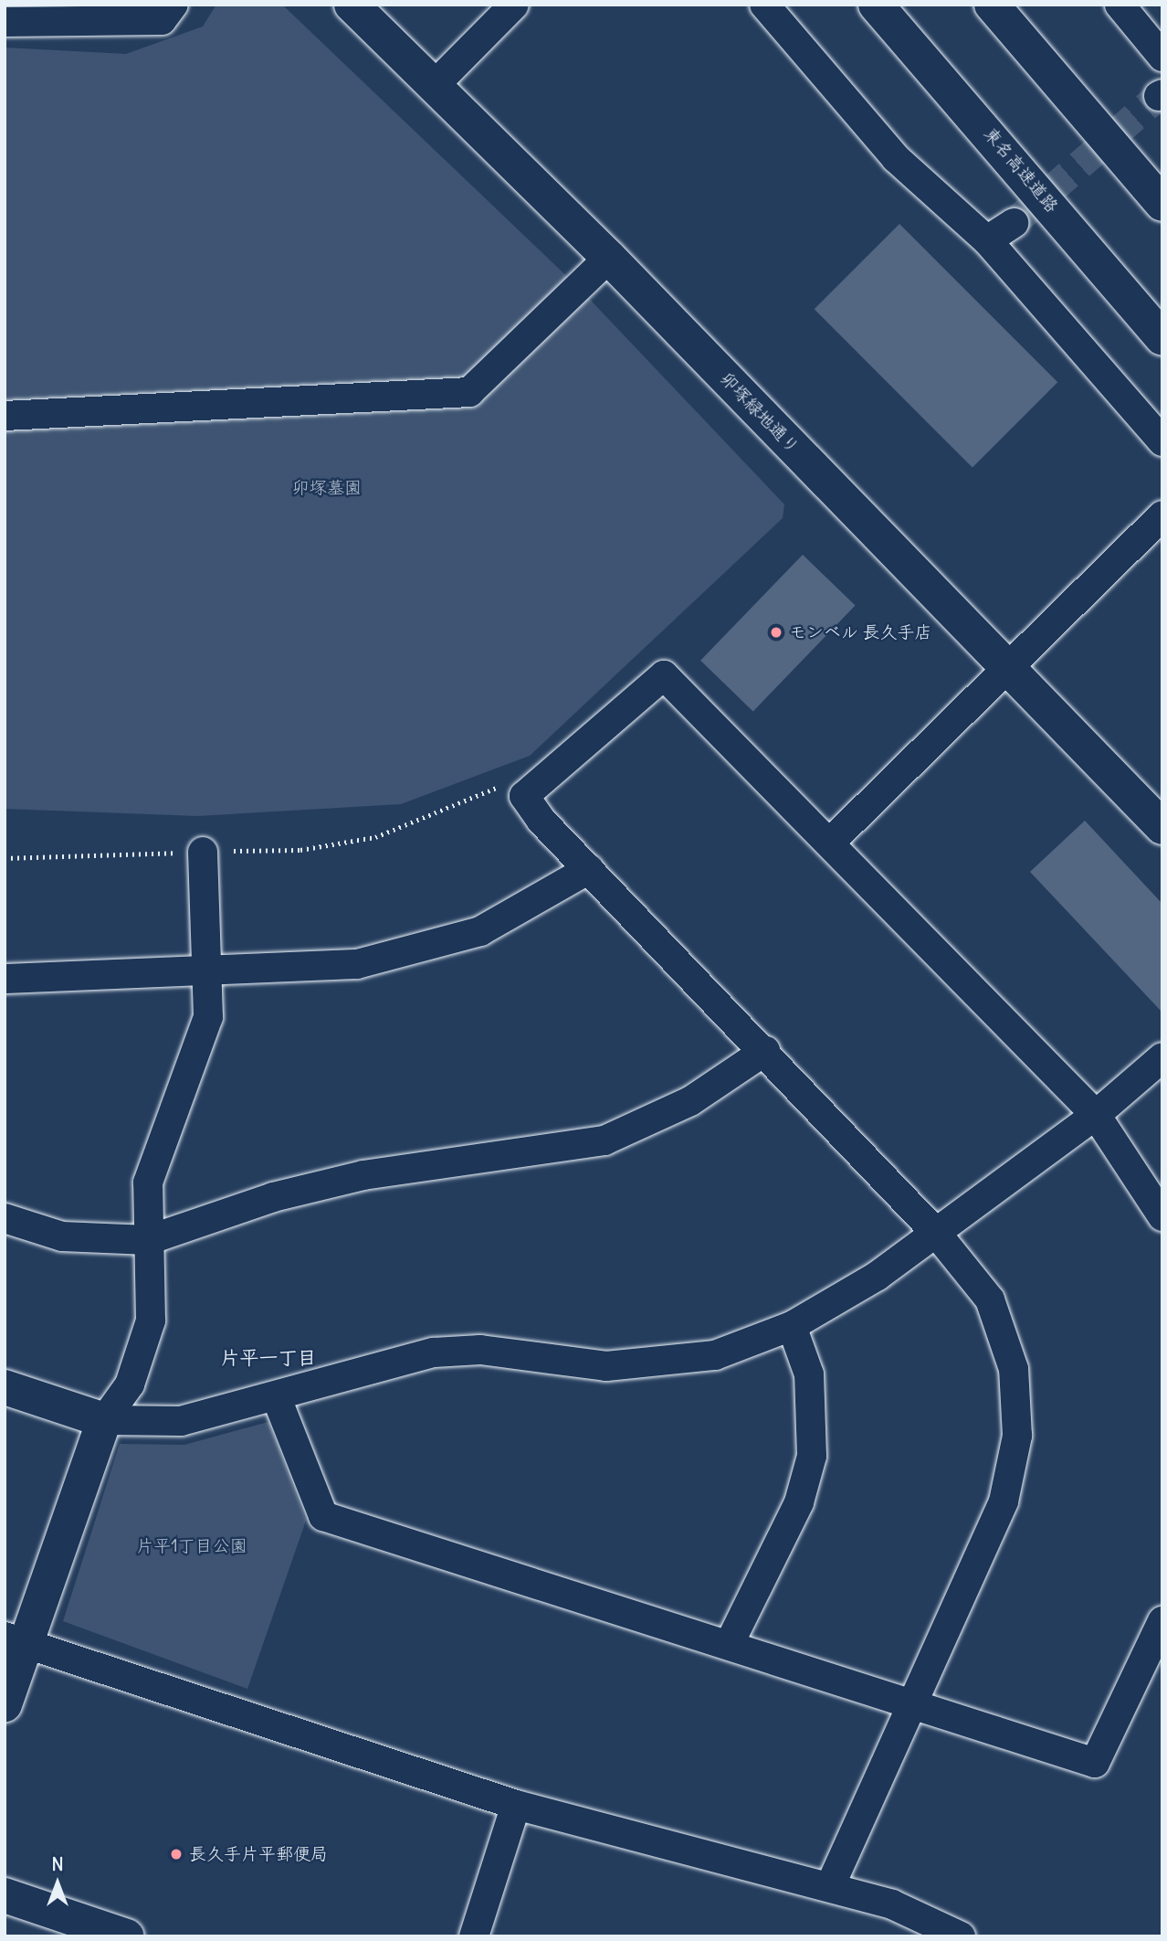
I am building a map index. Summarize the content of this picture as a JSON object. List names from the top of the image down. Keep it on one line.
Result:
{"streets":{"main road":["東名高速道路","卯塚緑地通り"]},"districts":["片平一丁目"],"parks":["卯塚墓園","片平1丁目公園"],"places":["モンベル 長久手店","長久手片平郵便局"],"north":"top"}
